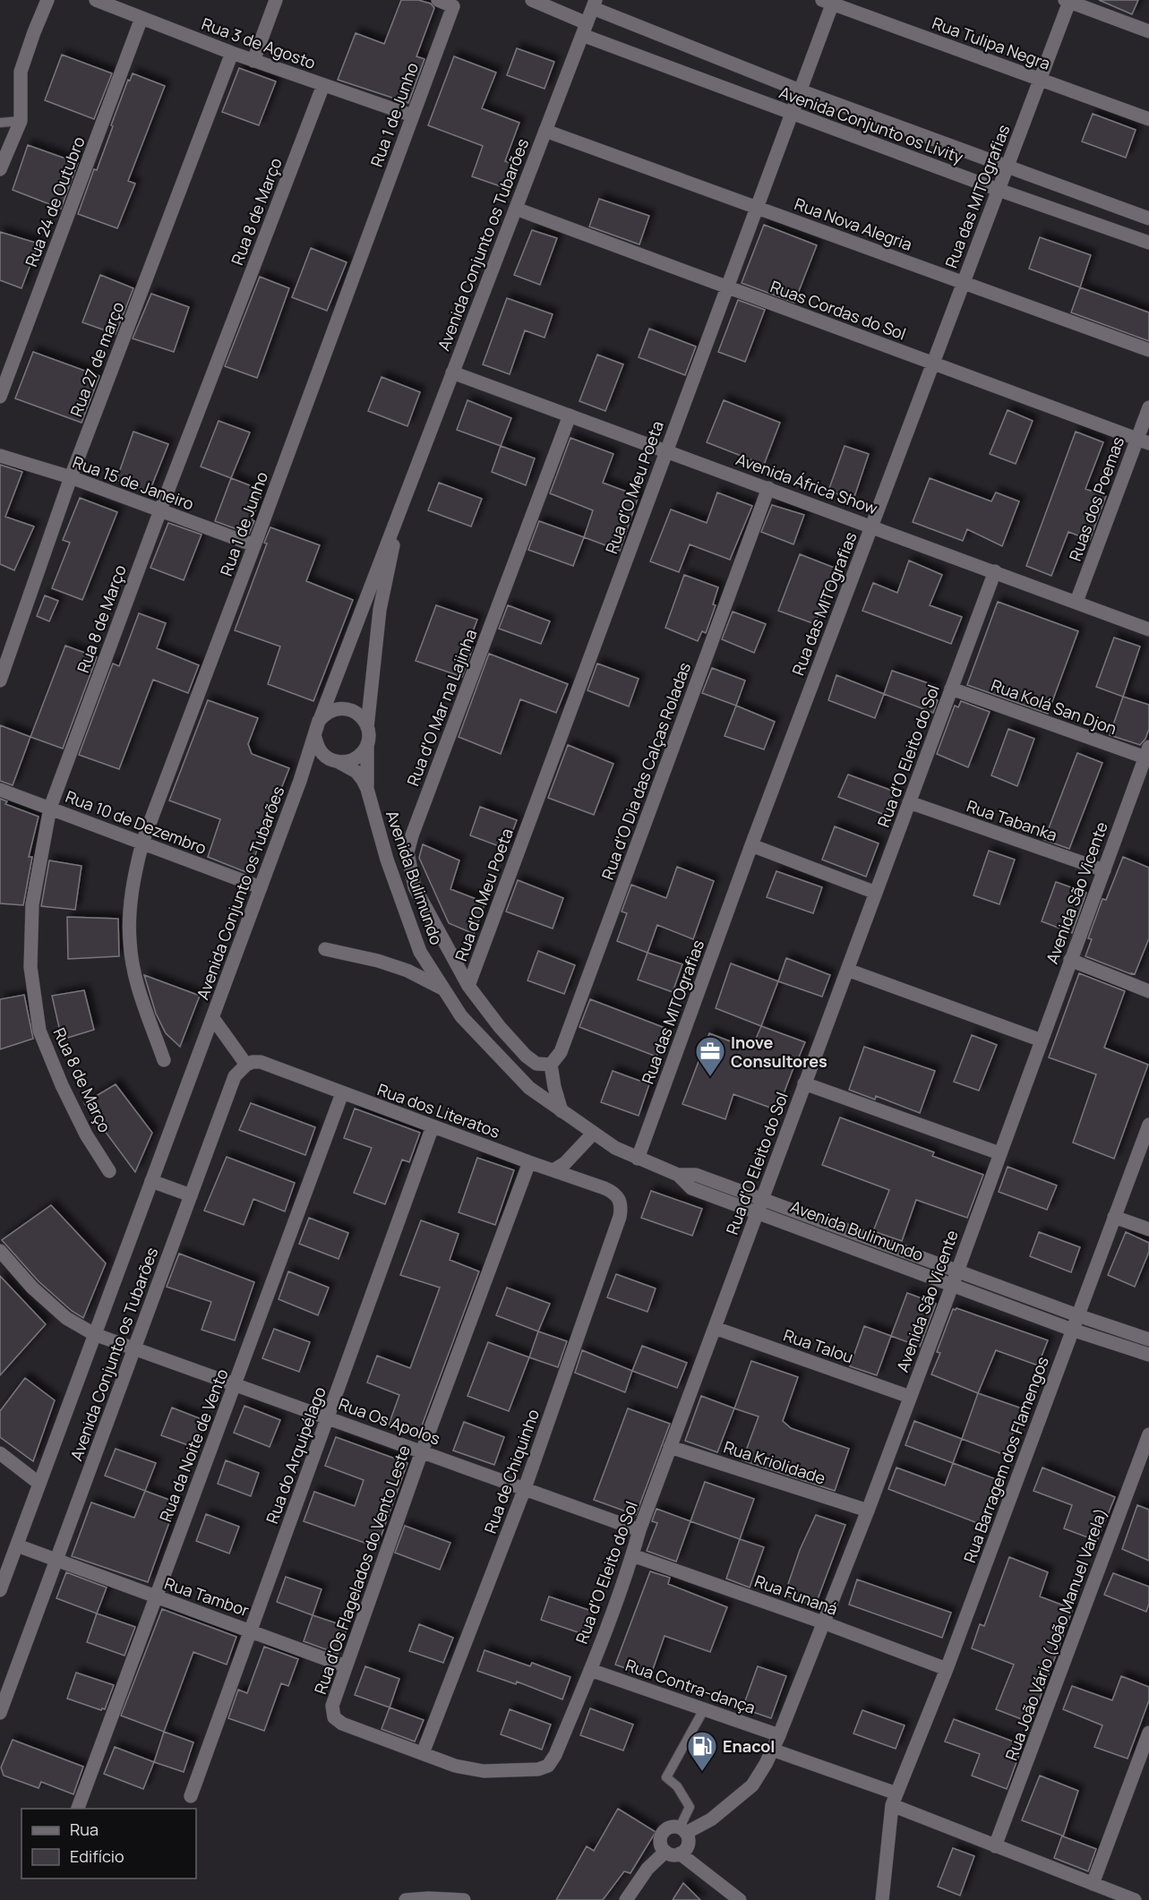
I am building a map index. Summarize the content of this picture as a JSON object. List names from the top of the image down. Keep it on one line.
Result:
{"streets":{"street":["Rua 3 de Agosto","Rua Tulipa Negra","Rua 1 de Junho","Avenida Conjunto os Livity","Rua das MITOgrafias","Rua 24 de Outubro","Rua 8 de Março","Rua Nova Alegria","Avenida Conjunto os Tubarões","Ruas Cordas do Sol","Rua 27 de março","Rua 15 de Janeiro","Avenida África Show","Rua d'O Meu Poeta","Ruas dos Poemas","Rua Kolá San Djon","Rua d'O Mar na Lajinha","Rua d'O Eleito do Sol","Rua d'O Dia das Calças Roladas","Rua Tabanka","Rua 10 de Dezembro","Avenida Bulimundo","Avenida São Vicente","Rua dos Literatos","Rua Talou","Rua Os Apolos","Rua da Noite de Vento","Rua do Arquipélago","Rua Barragem dos Flamengos","Rua Kriolidade","Rua de Chiquinho","Rua d'Os Flagelados do Vento Leste","Rua Funaná","Rua Tambor","Rua João Vário (João Manuel Varela)","Rua Contra-dança"]},"crossings":[["Rua 3 de Agosto","Rua 1 de Junho"],["Rua 3 de Agosto","Rua 24 de Outubro"],["Rua 3 de Agosto","Rua 8 de Março"],["Rua 3 de Agosto","Rua 27 de março"],["Rua Tulipa Negra","Rua das MITOgrafias"],["Rua Tulipa Negra","Rua d'O Meu Poeta"],["Rua 1 de Junho","Rua 15 de Janeiro"],["Rua 1 de Junho","Rua 10 de Dezembro"],["Avenida Conjunto os Livity","Rua das MITOgrafias"],["Avenida Conjunto os Livity","Avenida Conjunto os Tubarões"],["Avenida Conjunto os Livity","Rua d'O Meu Poeta"],["Rua das MITOgrafias","Rua Nova Alegria"],["Rua das MITOgrafias","Ruas Cordas do Sol"],["Rua das MITOgrafias","Avenida África Show"],["Rua das MITOgrafias","Avenida Bulimundo"],["Rua 8 de Março","Rua 15 de Janeiro"],["Rua 8 de Março","Rua 10 de Dezembro"],["Rua Nova Alegria","Avenida Conjunto os Tubarões"],["Rua Nova Alegria","Rua d'O Meu Poeta"],["Avenida Conjunto os Tubarões","Ruas Cordas do Sol"],["Avenida Conjunto os Tubarões","Avenida África Show"],["Avenida Conjunto os Tubarões","Rua 10 de Dezembro"],["Avenida Conjunto os Tubarões","Rua dos Literatos"],["Avenida Conjunto os Tubarões","Rua Os Apolos"],["Avenida Conjunto os Tubarões","Rua Tambor"],["Ruas Cordas do Sol","Rua d'O Meu Poeta"],["Ruas Cordas do Sol","Ruas dos Poemas"],["Rua 27 de março","Rua 15 de Janeiro"],["Avenida África Show","Rua d'O Meu Poeta"],["Avenida África Show","Ruas dos Poemas"],["Avenida África Show","Rua d'O Mar na Lajinha"],["Avenida África Show","Rua d'O Eleito do Sol"],["Avenida África Show","Rua d'O Dia das Calças Roladas"],["Rua d'O Meu Poeta","Rua d'O Mar na Lajinha"],["Rua Kolá San Djon","Rua d'O Eleito do Sol"],["Rua Kolá San Djon","Avenida São Vicente"],["Rua d'O Mar na Lajinha","Rua d'O Dia das Calças Roladas"],["Rua d'O Eleito do Sol","Rua Tabanka"],["Rua d'O Eleito do Sol","Avenida Bulimundo"],["Rua d'O Eleito do Sol","Rua Talou"],["Rua d'O Eleito do Sol","Rua Os Apolos"],["Rua d'O Eleito do Sol","Rua Kriolidade"],["Rua d'O Eleito do Sol","Rua de Chiquinho"],["Rua d'O Eleito do Sol","Rua d'Os Flagelados do Vento Leste"],["Rua d'O Eleito do Sol","Rua Funaná"],["Rua d'O Eleito do Sol","Rua Contra-dança"],["Rua Tabanka","Avenida São Vicente"],["Avenida Bulimundo","Avenida São Vicente"],["Avenida Bulimundo","Rua Barragem dos Flamengos"],["Avenida São Vicente","Rua Talou"],["Avenida São Vicente","Rua Kriolidade"],["Avenida São Vicente","Rua Funaná"],["Avenida São Vicente","Rua Contra-dança"],["Rua dos Literatos","Rua da Noite de Vento"],["Rua dos Literatos","Rua do Arquipélago"],["Rua dos Literatos","Rua de Chiquinho"],["Rua dos Literatos","Rua d'Os Flagelados do Vento Leste"],["Rua Os Apolos","Rua da Noite de Vento"],["Rua Os Apolos","Rua do Arquipélago"],["Rua Os Apolos","Rua de Chiquinho"],["Rua Os Apolos","Rua d'Os Flagelados do Vento Leste"],["Rua da Noite de Vento","Rua Tambor"],["Rua do Arquipélago","Rua Tambor"],["Rua Barragem dos Flamengos","Rua Funaná"],["Rua de Chiquinho","Rua d'Os Flagelados do Vento Leste"],["Rua d'Os Flagelados do Vento Leste","Rua Tambor"]],"places":{"office":["Inove Consultores"],"fuel station":["Enacol"]},"legend":["Rua","Edifício"]}
